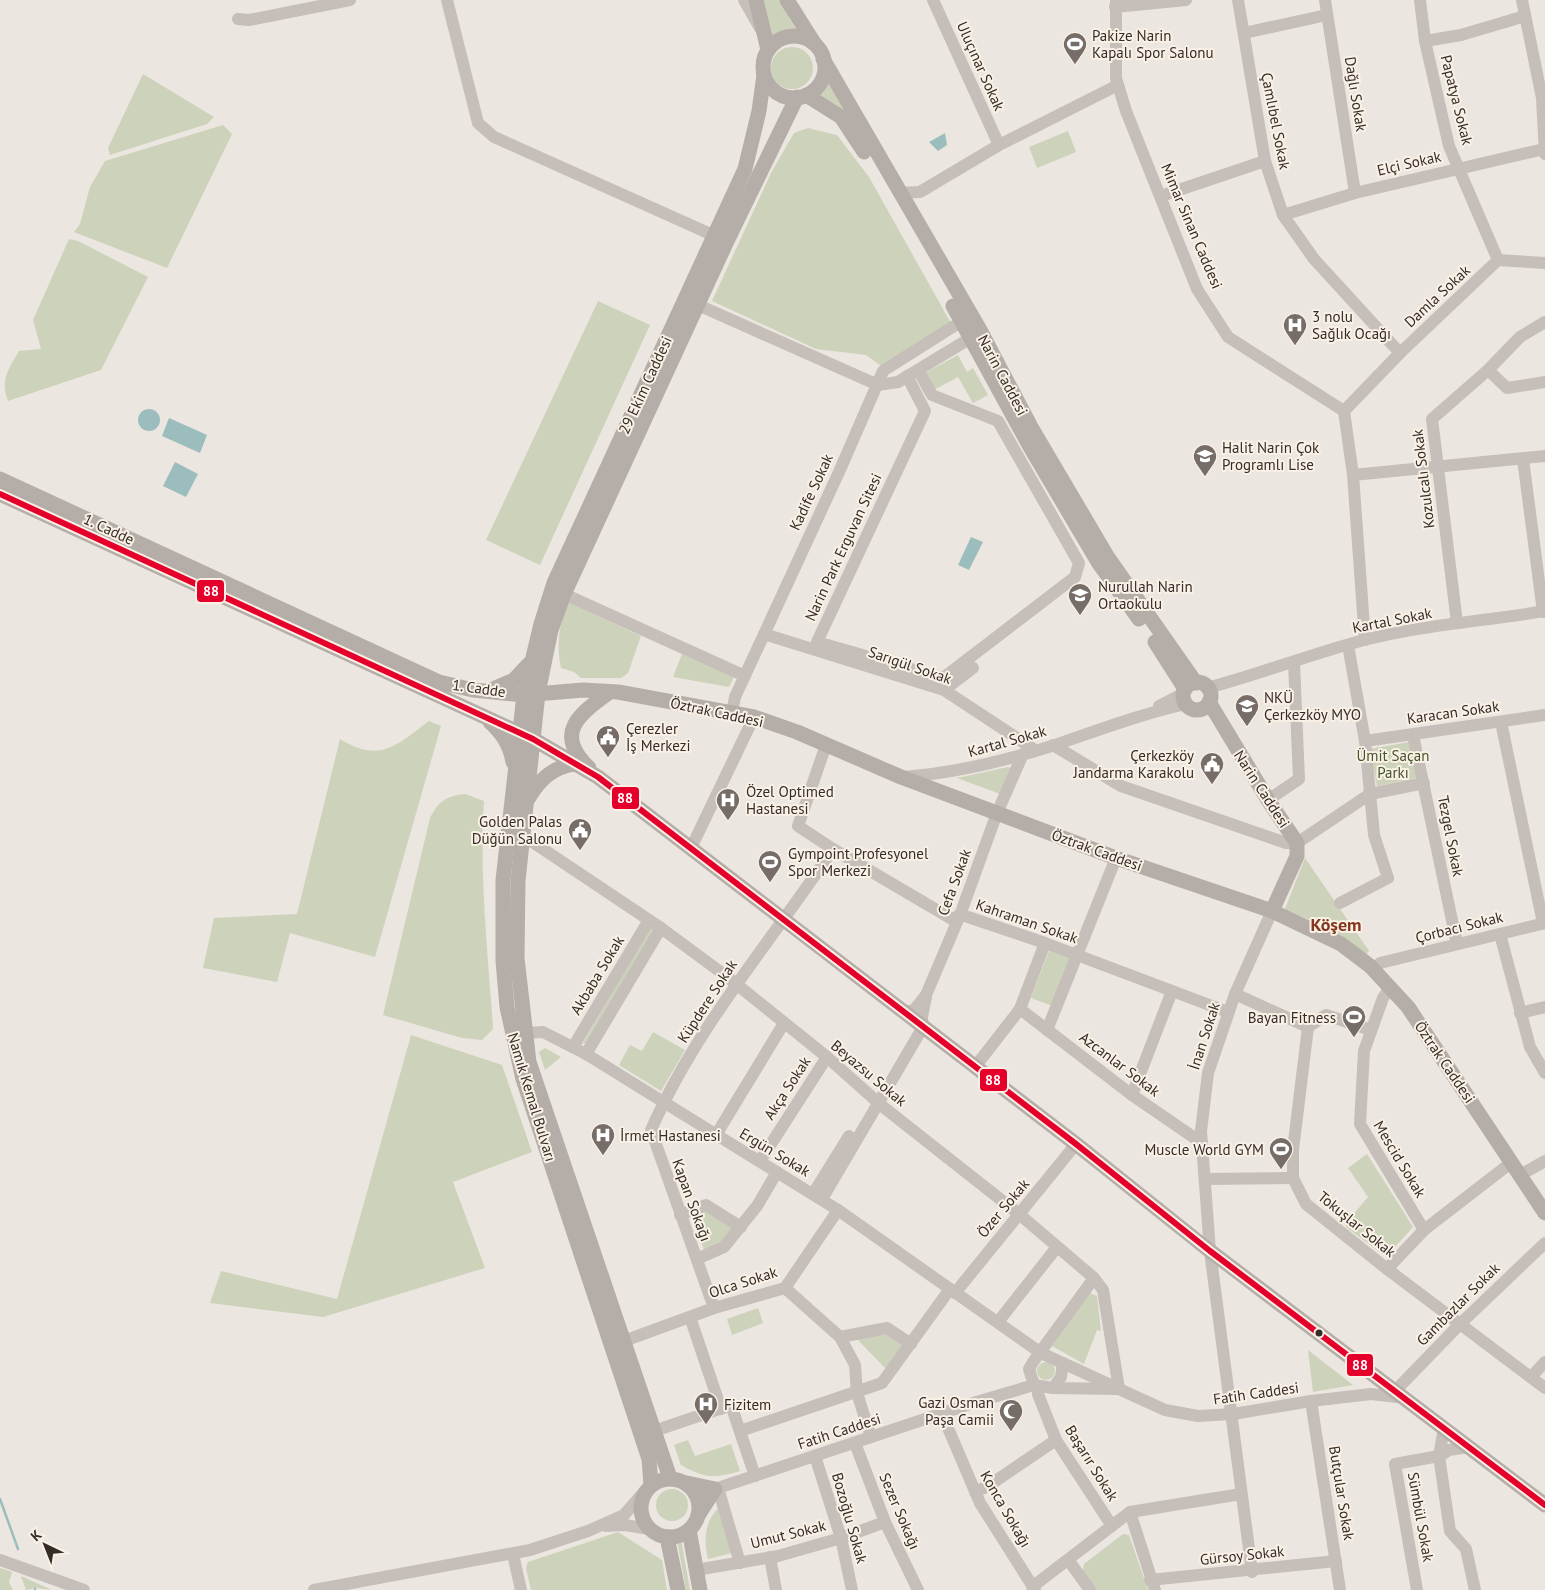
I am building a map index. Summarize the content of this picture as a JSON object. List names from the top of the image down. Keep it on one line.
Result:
{"streets":{"main road":["Narin Caddesi","29 Ekim Caddesi","1. Cadde","Öztrak Caddesi","Namık Kemal Bulvarı"],"street":["Uluçınar Sokak","Dağlı Sokak","Papatya Sokak","Çamlıbel Sokak","Elçi Sokak","Mimar Sinan Caddesi","Damla Sokak","Kozulcalı Sokak","Kadife Sokak","Narin Park Erguvan Sitesi","Kartal Sokak","Sarıgül Sokak","Karacan Sokak","Tezgel Sokak","Cefa Sokak","Kahraman Sokak","Çorbacı Sokak","Akbaba Sokak","Küpdere Sokak","İnan Sokak","Azcanlar Sokak","Beyazsu Sokak","Akça Sokak","Ergün Sokak","Mescid Sokak","Kapan Sokağı","Özer Sokak","Tokuşlar Sokak","Olca Sokak","Gambazlar Sokak","Fatih Caddesi","Başarır Sokak","Butçular Sokak","Konca Sokağı","Sezer Sokağı","Sümbül Sokak","Bozoğlu Sokak","Umut Sokak","Gürsoy Sokak"]},"crossings":[["Dağlı Sokak","Elçi Sokak"],["Papatya Sokak","Elçi Sokak"],["Papatya Sokak","Damla Sokak"],["Çamlıbel Sokak","Elçi Sokak"],["Çamlıbel Sokak","Damla Sokak"],["Mimar Sinan Caddesi","Damla Sokak"],["Narin Caddesi","29 Ekim Caddesi"],["Narin Caddesi","Kadife Sokak"],["Narin Caddesi","Kartal Sokak"],["29 Ekim Caddesi","1. Cadde"],["29 Ekim Caddesi","Öztrak Caddesi"],["29 Ekim Caddesi","Namık Kemal Bulvarı"],["Kozulcalı Sokak","Kartal Sokak"],["Kadife Sokak","Sarıgül Sokak"],["Kadife Sokak","Öztrak Caddesi"],["1. Cadde","Öztrak Caddesi"],["1. Cadde","Namık Kemal Bulvarı"],["Kartal Sokak","Sarıgül Sokak"],["Kartal Sokak","Öztrak Caddesi"],["Kartal Sokak","Cefa Sokak"],["Sarıgül Sokak","Cefa Sokak"],["Öztrak Caddesi","Cefa Sokak"],["Öztrak Caddesi","Kahraman Sokak"],["Öztrak Caddesi","İnan Sokak"],["Öztrak Caddesi","Namık Kemal Bulvarı"],["Öztrak Caddesi","Mescid Sokak"],["Karacan Sokak","Tezgel Sokak"],["Tezgel Sokak","Çorbacı Sokak"],["Cefa Sokak","Kahraman Sokak"],["Kahraman Sokak","Küpdere Sokak"],["Kahraman Sokak","İnan Sokak"],["Akbaba Sokak","Beyazsu Sokak"],["Akbaba Sokak","Ergün Sokak"],["Küpdere Sokak","Beyazsu Sokak"],["Küpdere Sokak","Ergün Sokak"],["Küpdere Sokak","Kapan Sokağı"],["İnan Sokak","Azcanlar Sokak"],["İnan Sokak","Fatih Caddesi"],["İnan Sokak","Gürsoy Sokak"],["Beyazsu Sokak","Akça Sokak"],["Beyazsu Sokak","Namık Kemal Bulvarı"],["Beyazsu Sokak","Ergün Sokak"],["Beyazsu Sokak","Özer Sokak"],["Beyazsu Sokak","Fatih Caddesi"],["Akça Sokak","Ergün Sokak"],["Namık Kemal Bulvarı","Ergün Sokak"],["Namık Kemal Bulvarı","Olca Sokak"],["Ergün Sokak","Kapan Sokağı"],["Ergün Sokak","Özer Sokak"],["Ergün Sokak","Olca Sokak"],["Ergün Sokak","Fatih Caddesi"],["Ergün Sokak","Başarır Sokak"],["Kapan Sokağı","Olca Sokak"],["Tokuşlar Sokak","Gambazlar Sokak"],["Gambazlar Sokak","Fatih Caddesi"],["Fatih Caddesi","Başarır Sokak"],["Fatih Caddesi","Butçular Sokak"],["Fatih Caddesi","Konca Sokağı"],["Fatih Caddesi","Sezer Sokağı"],["Fatih Caddesi","Bozoğlu Sokak"],["Butçular Sokak","Gürsoy Sokak"],["Sezer Sokağı","Umut Sokak"],["Bozoğlu Sokak","Umut Sokak"]],"districts":["Köşem"],"parks":["Ümit Saçan Parkı"],"places":{"sports":["Pakize Narin Kapalı Spor Salonu","Gympoint Profesyonel Spor Merkezi","Bayan Fitness","Muscle World GYM"],"hospital":["3 nolu Sağlık Ocağı","Özel Optimed Hastanesi","İrmet Hastanesi","Fizitem"],"school or university":["Halit Narin Çok Programlı Lise","Nurullah Narin Ortaokulu","NKÜ Çerkezköy MYO"],"public building":["Çerezler İş Merkezi","Çerkezköy Jandarma Karakolu","Golden Palas Düğün Salonu"],"mosque":["Gazi Osman Paşa Camii"]},"lines":["transit line 88"],"north":"top left"}
